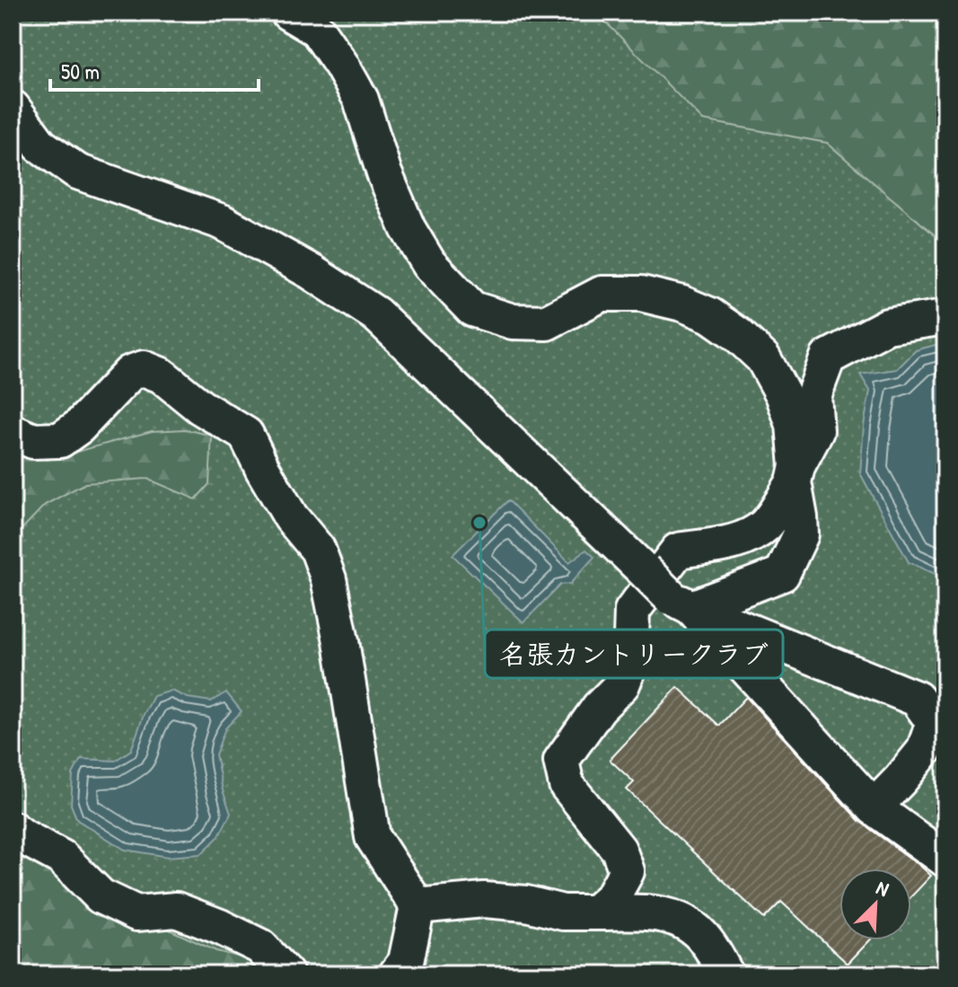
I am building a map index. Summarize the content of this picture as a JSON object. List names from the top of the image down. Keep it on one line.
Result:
{"places":["名張カントリークラブ"],"scale_bar":"50 m","north":"top right"}
